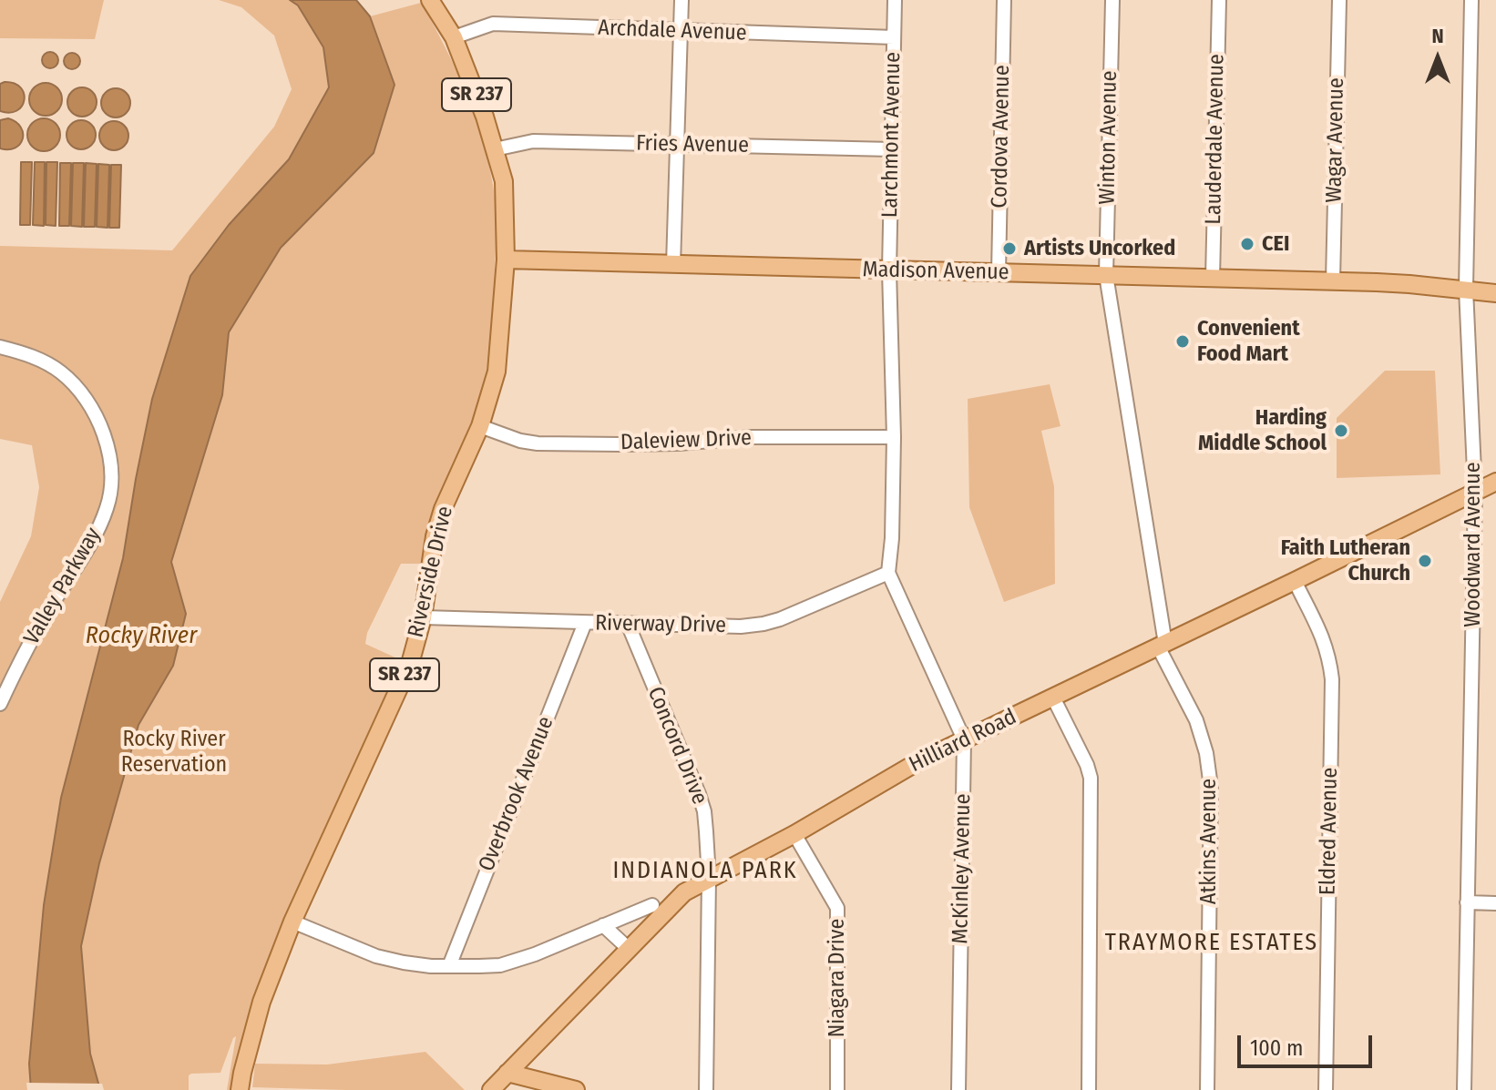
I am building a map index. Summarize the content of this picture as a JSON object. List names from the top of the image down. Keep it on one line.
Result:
{"streets":{"main road":["SR 237","Madison Avenue","Riverside Drive","Hilliard Road"],"street":["Archdale Avenue","Larchmont Avenue","Cordova Avenue","Winton Avenue","Lauderdale Avenue","Wagar Avenue","Fries Avenue","Daleview Drive","Woodward Avenue","Valley Parkway","Riverway Drive","Concord Drive","Overbrook Avenue","Eldred Avenue","Atkins Avenue","McKinley Avenue","Niagara Drive"]},"crossings":[["Archdale Avenue","Larchmont Avenue"],["Archdale Avenue","Riverside Drive"],["Larchmont Avenue","Fries Avenue"],["Larchmont Avenue","Madison Avenue"],["Cordova Avenue","Madison Avenue"],["Winton Avenue","Madison Avenue"],["Winton Avenue","Atkins Avenue"],["Lauderdale Avenue","Madison Avenue"],["Wagar Avenue","Madison Avenue"],["Fries Avenue","Riverside Drive"],["Madison Avenue","Woodward Avenue"],["Madison Avenue","Riverside Drive"],["Madison Avenue","Atkins Avenue"],["Daleview Drive","Riverside Drive"],["Woodward Avenue","Hilliard Road"],["Riverside Drive","Riverway Drive"],["Riverway Drive","Concord Drive"],["Riverway Drive","Overbrook Avenue"],["Riverway Drive","McKinley Avenue"],["Hilliard Road","Concord Drive"],["Hilliard Road","Eldred Avenue"],["Hilliard Road","Atkins Avenue"],["Hilliard Road","McKinley Avenue"],["Hilliard Road","Niagara Drive"]],"districts":["INDIANOLA PARK","TRAYMORE ESTATES"],"water":["Rocky River"],"parks":["Rocky River Reservation"],"places":["CEI","Artists Uncorked","Convenient Food Mart","Harding Middle School","Faith Lutheran Church"],"scale_bar":"100 m","north":"top"}
